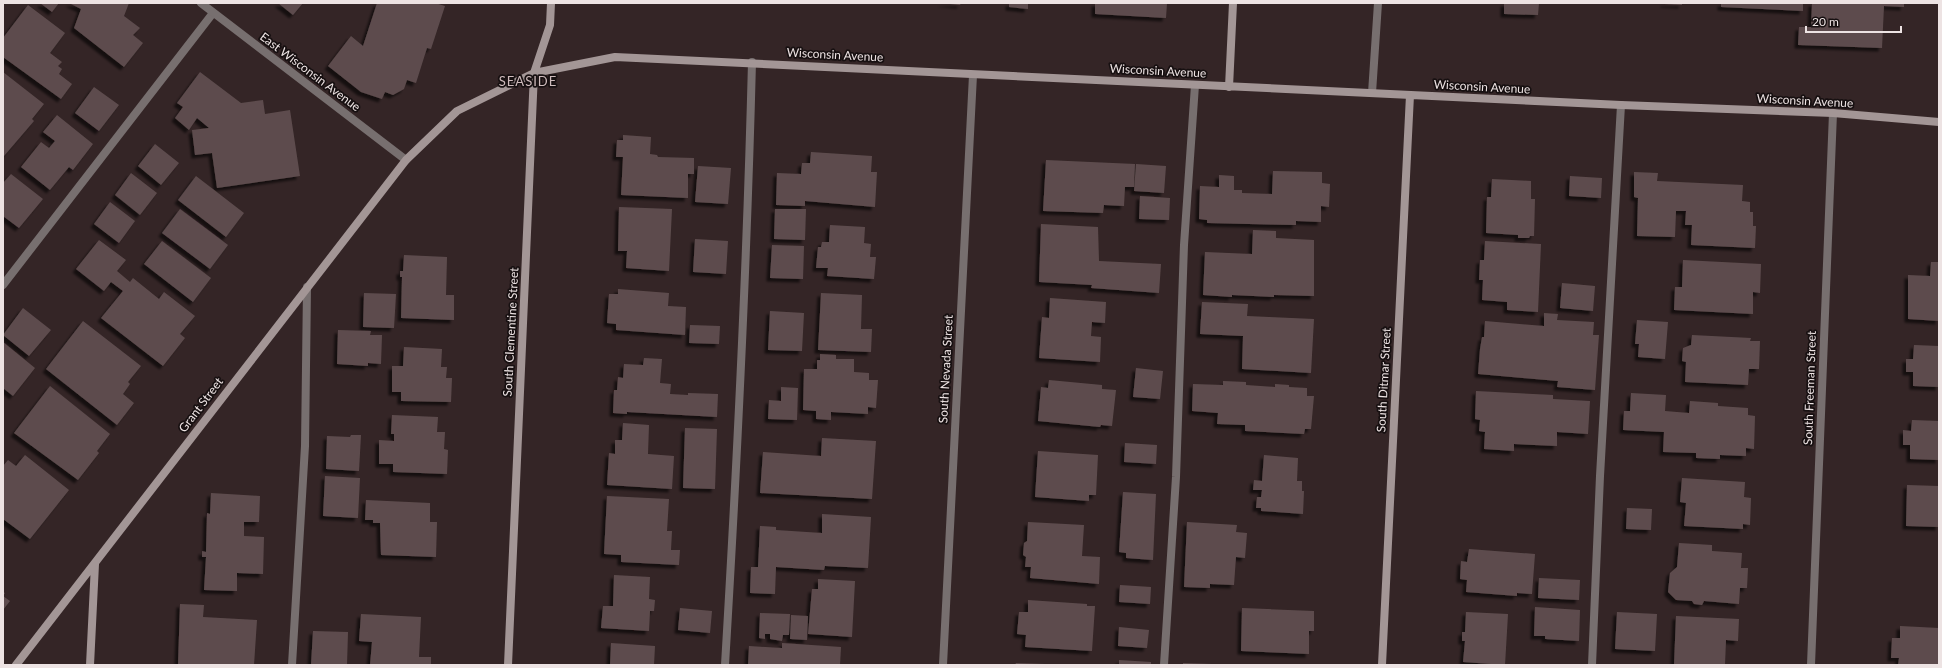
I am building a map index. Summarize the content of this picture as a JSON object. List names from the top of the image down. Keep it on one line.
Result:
{"streets":{"main road":["Wisconsin Avenue","South Clementine Street","South Ditmar Street","Grant Street"],"street":["East Wisconsin Avenue","South Nevada Street","South Freeman Street"]},"crossings":[["Wisconsin Avenue","East Wisconsin Avenue"],["Wisconsin Avenue","South Clementine Street"],["Wisconsin Avenue","South Nevada Street"],["Wisconsin Avenue","South Ditmar Street"],["Wisconsin Avenue","South Freeman Street"],["Wisconsin Avenue","Grant Street"],["East Wisconsin Avenue","Grant Street"]],"districts":["SEASIDE"],"scale_bar":"20 m"}
